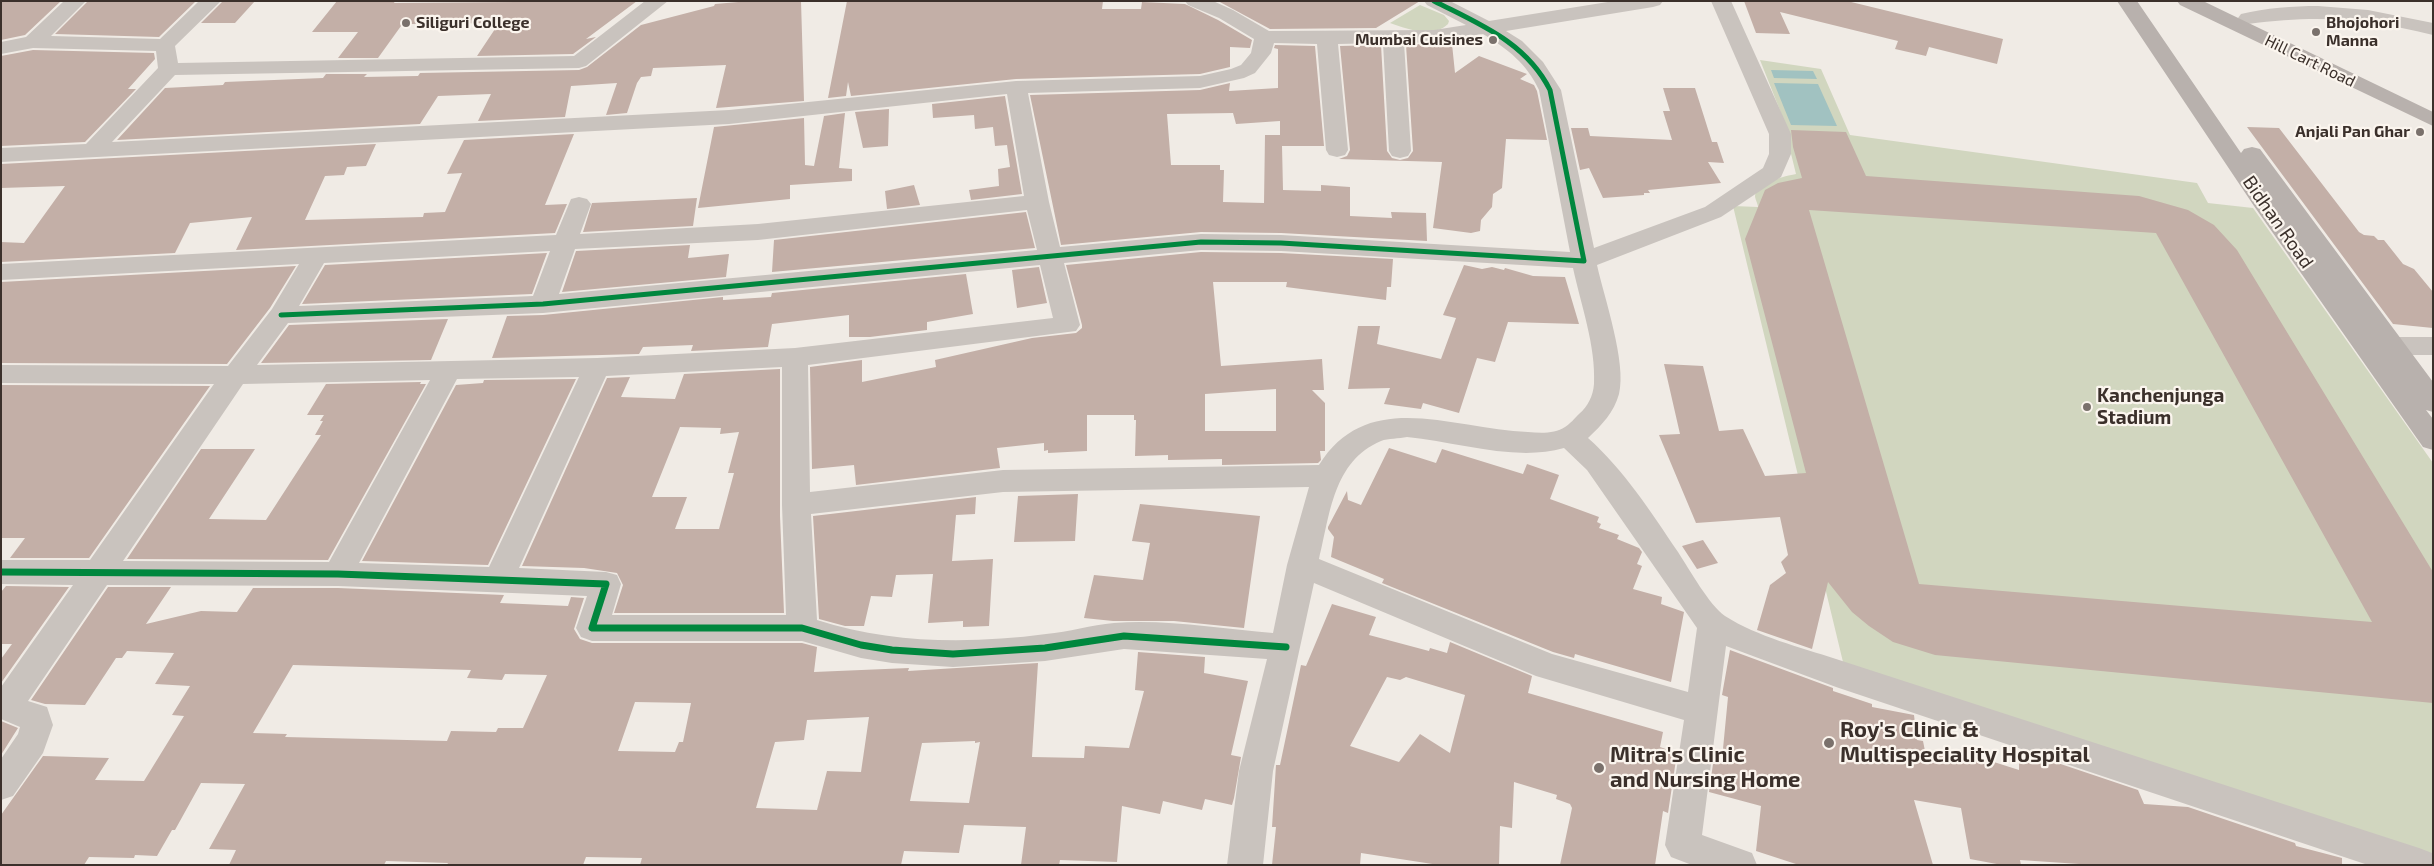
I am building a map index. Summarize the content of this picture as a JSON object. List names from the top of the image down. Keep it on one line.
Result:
{"streets":{"main road":["Hill Cart Road","Bidhan Road"]},"places":["Siliguri College","Bhojohori Manna","Mumbai Cuisines","Anjali Pan Ghar","Kanchenjunga Stadium","Roy's Clinic & Multispeciality Hospital","Mitra's Clinic and Nursing Home"]}
